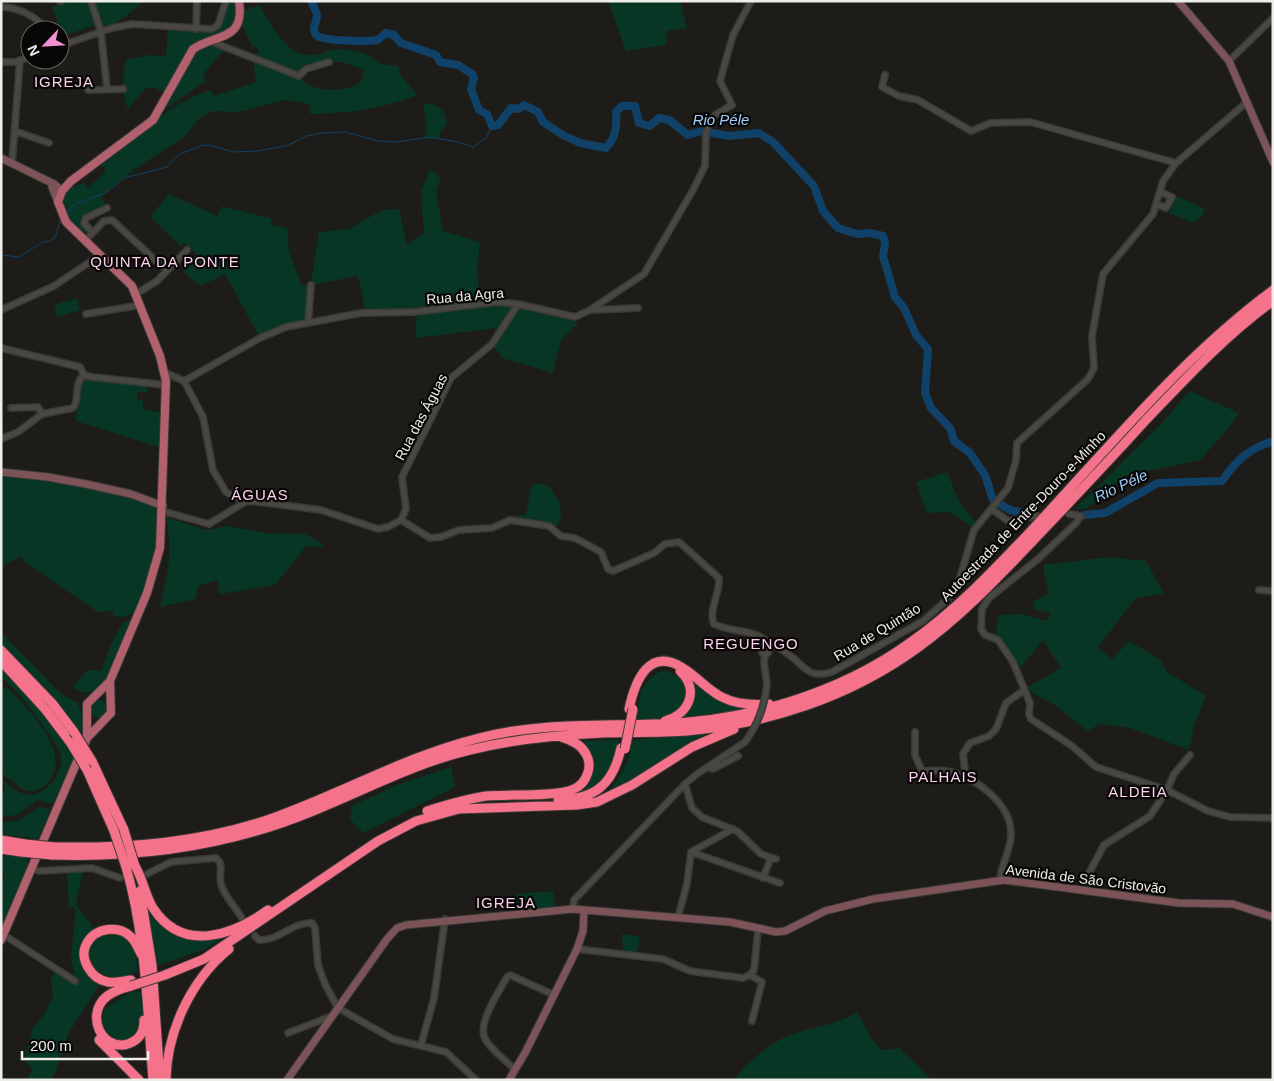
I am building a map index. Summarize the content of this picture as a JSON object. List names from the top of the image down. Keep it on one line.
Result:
{"streets":{"highway":["Autoestrada de Entre-Douro-e-Minho"],"street":["Rua da Agra","Rua das Águas","Rua de Quintão","Avenida de São Cristovão"]},"crossings":[["Rua da Agra","Rua das Águas"],["Rua das Águas","Rua de Quintão"]],"districts":["IGREJA","QUINTA DA PONTE","ÁGUAS","REGUENGO","PALHAIS","ALDEIA","IGREJA"],"water":["Rio Péle"],"scale_bar":"200 m","north":"bottom left"}
